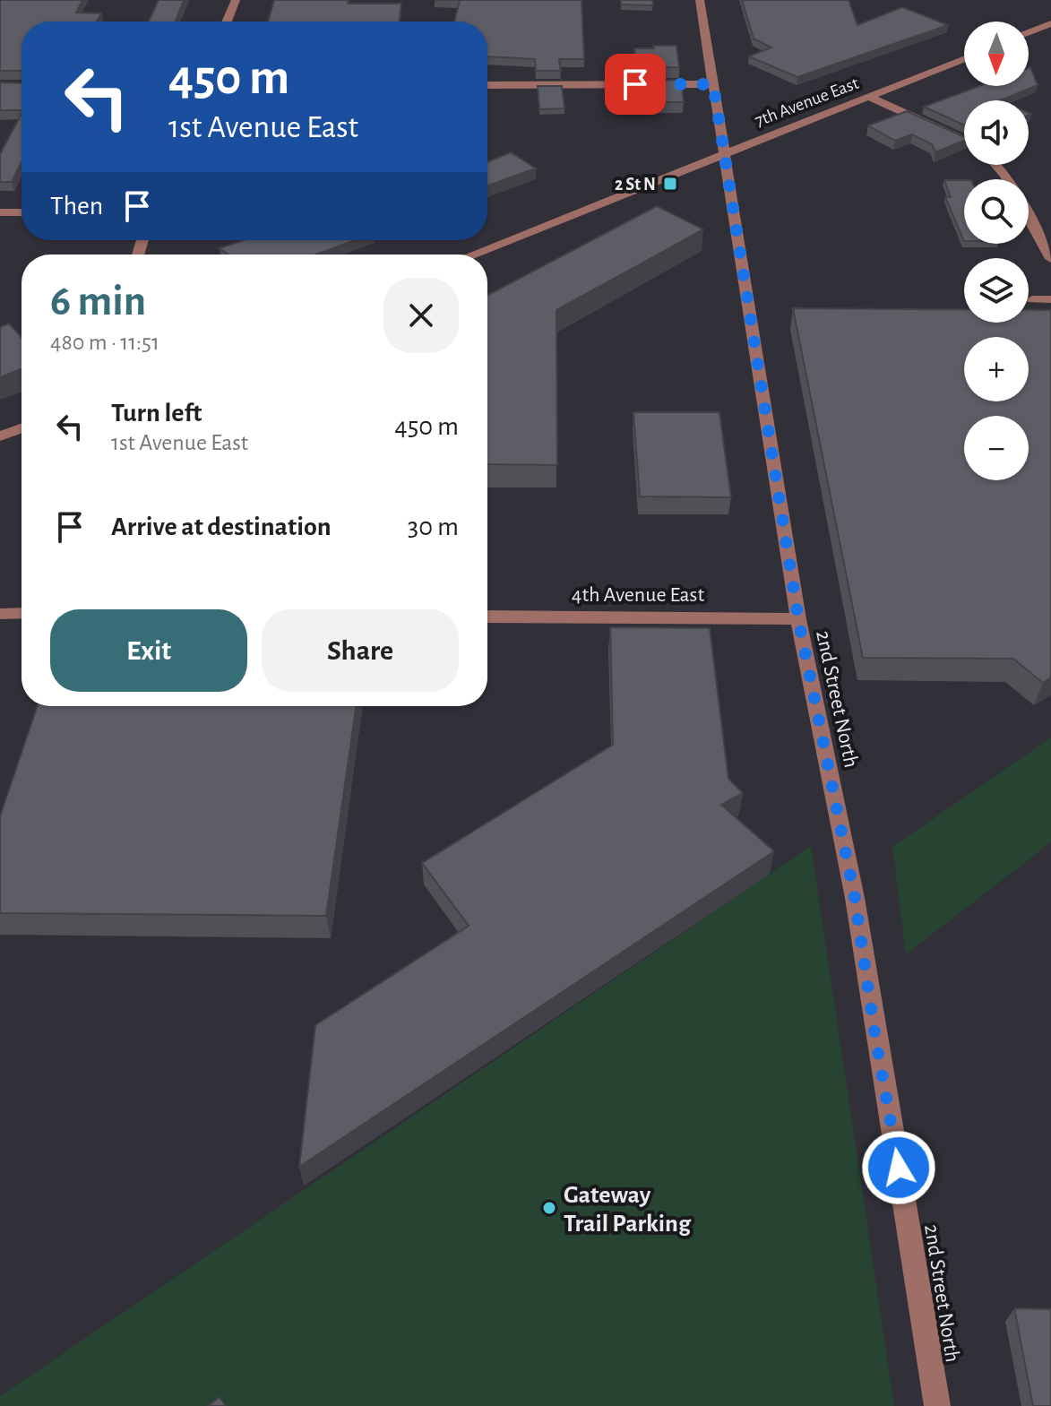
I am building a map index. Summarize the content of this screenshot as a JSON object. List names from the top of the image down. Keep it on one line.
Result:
{"streets":{"street":["7th Avenue East","4th Avenue East","2nd Street North"]},"crossings":[["7th Avenue East","2nd Street North"],["4th Avenue East","2nd Street North"]],"places":{"transit":["2 St N"],"other":["Gateway Trail Parking"]},"north":"bottom","page":{"map_buttons":["+","−"],"turn":["450 m","1st Avenue East"],"then":"Then","heading":["6 min","480 m · 11:51"],"list":[{"name":"Turn left","note":"1st Avenue East","value":"450 m"},{"name":"Arrive at destination","value":"30 m"}],"buttons":["Exit","Share"]}}
